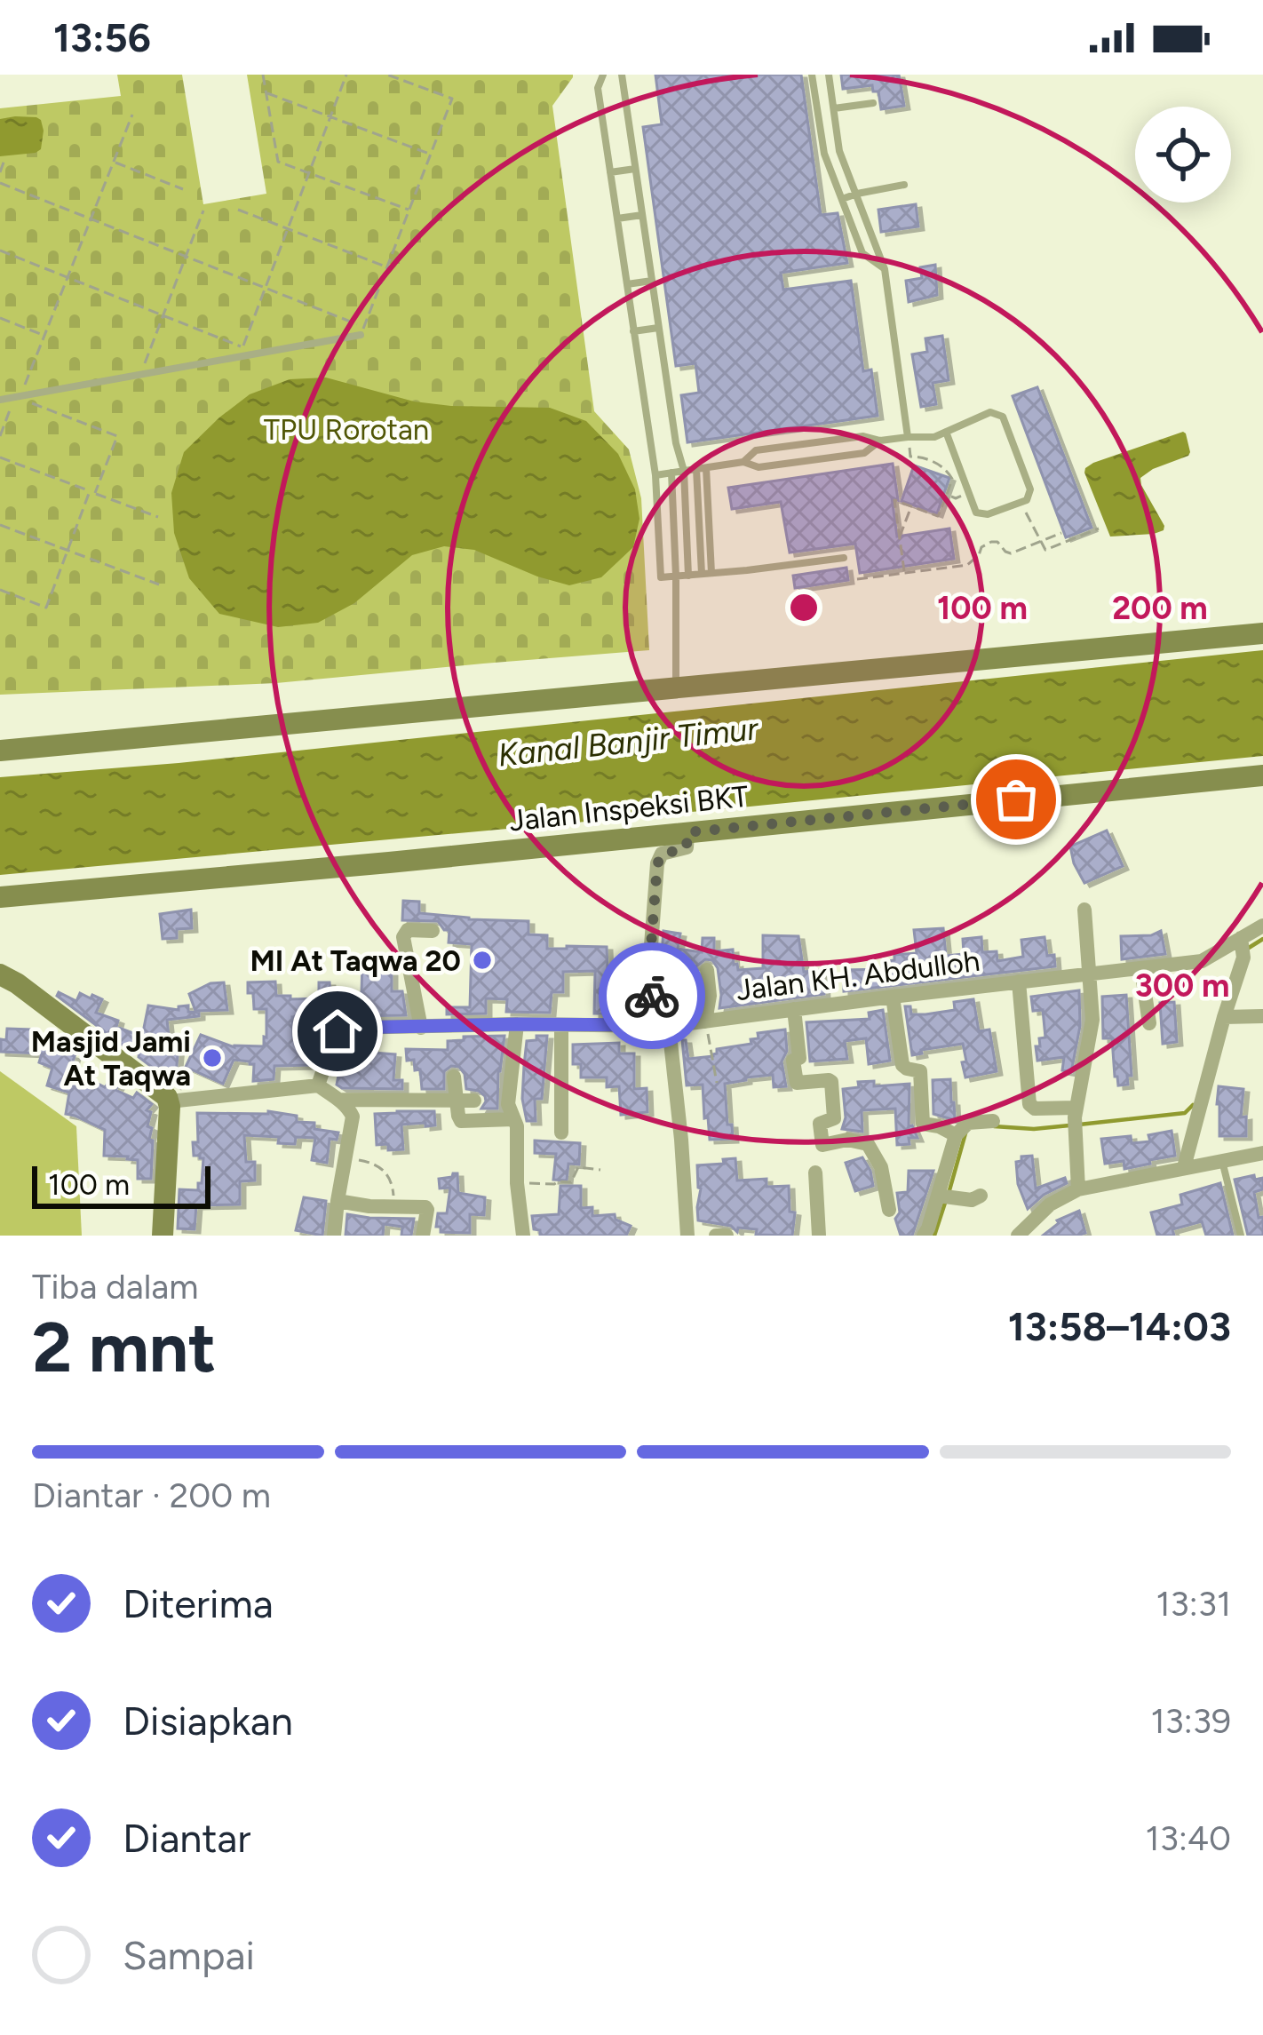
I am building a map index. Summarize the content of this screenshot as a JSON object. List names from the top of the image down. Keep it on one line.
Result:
{"streets":{"street":["Jalan Inspeksi BKT","Jalan KH. Abdulloh"]},"water":["Kanal Banjir Timur"],"parks":["TPU Rorotan"],"places":["MI At Taqwa 20","Masjid Jami At Taqwa"],"scale_bar":"100 m","page":{"status":"13:56","scale":"100 m","heading":["2 mnt","Tiba dalam","13:58–14:03"],"bar":"Diantar · 200 m","list":[["Diterima","13:31"],["Disiapkan","13:39"],["Diantar","13:40"],"Sampai"]},"rings":["100 m","200 m","300 m"]}
